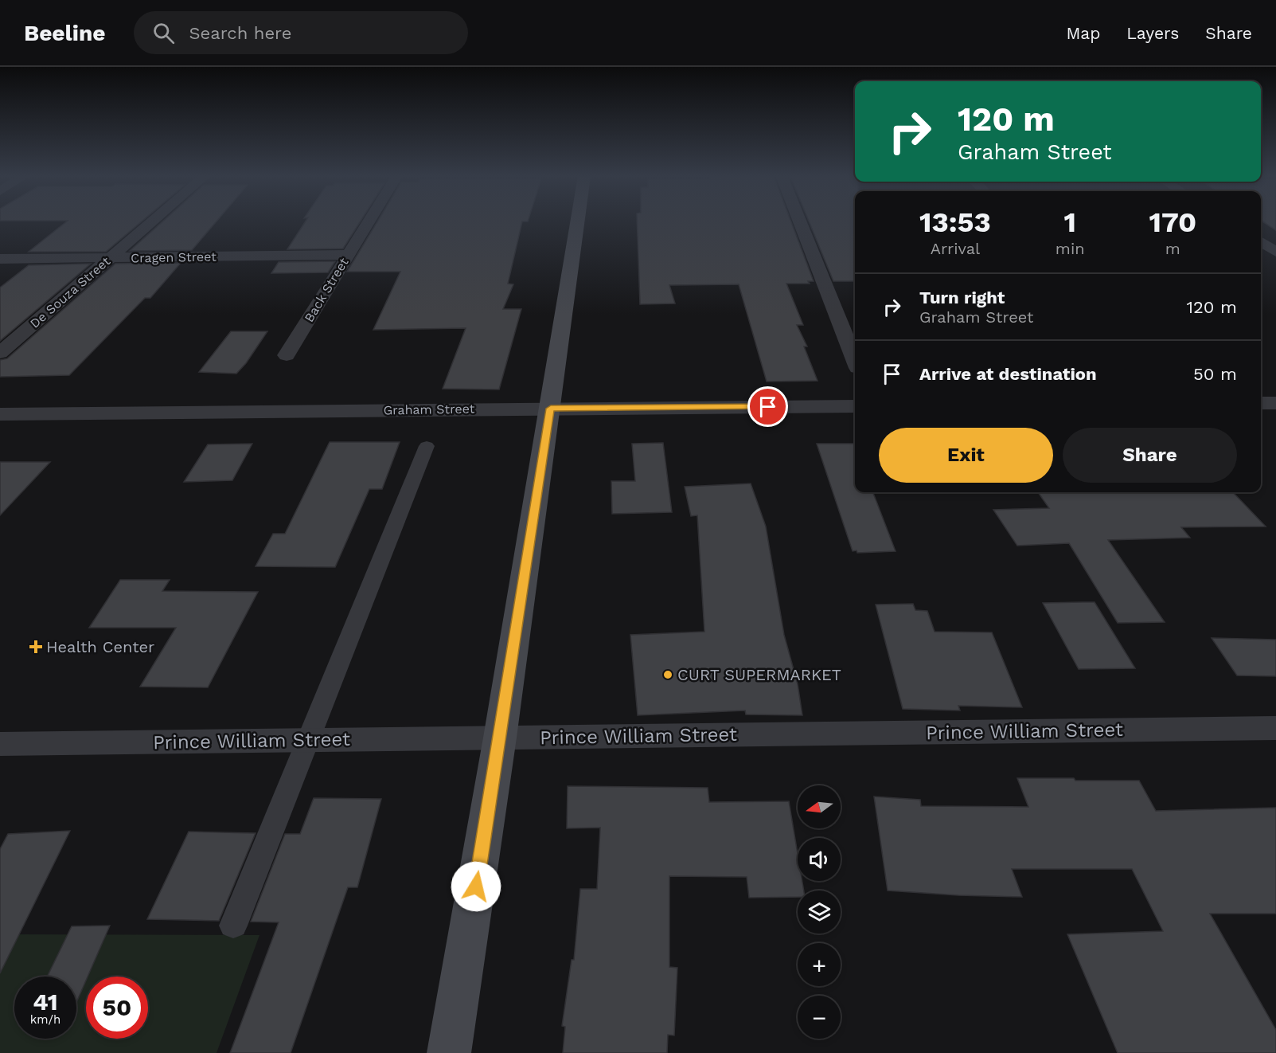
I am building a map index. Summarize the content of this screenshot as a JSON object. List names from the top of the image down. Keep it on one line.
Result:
{"streets":{"street":["Cragen Street","Back Street","De Souza Street","Graham Street","Prince William Street"]},"crossings":[["Cragen Street","Back Street"],["Cragen Street","De Souza Street"]],"places":{"health":["Health Center"],"other":["CURT SUPERMARKET"]},"north":"left","page":{"header":"Beeline","search":"Search here","nav":["Map","Layers","Share"],"turn":["120 m","Graham Street"],"eta":["13:53","Arrival","1","min","170","m"],"list":[{"name":"Turn right","note":"Graham Street","value":"120 m"},{"name":"Arrive at destination","value":"50 m"}],"buttons":["Exit","Share"],"map_buttons":["+","−"],"speed":"41 km/h","limit":"50"}}
